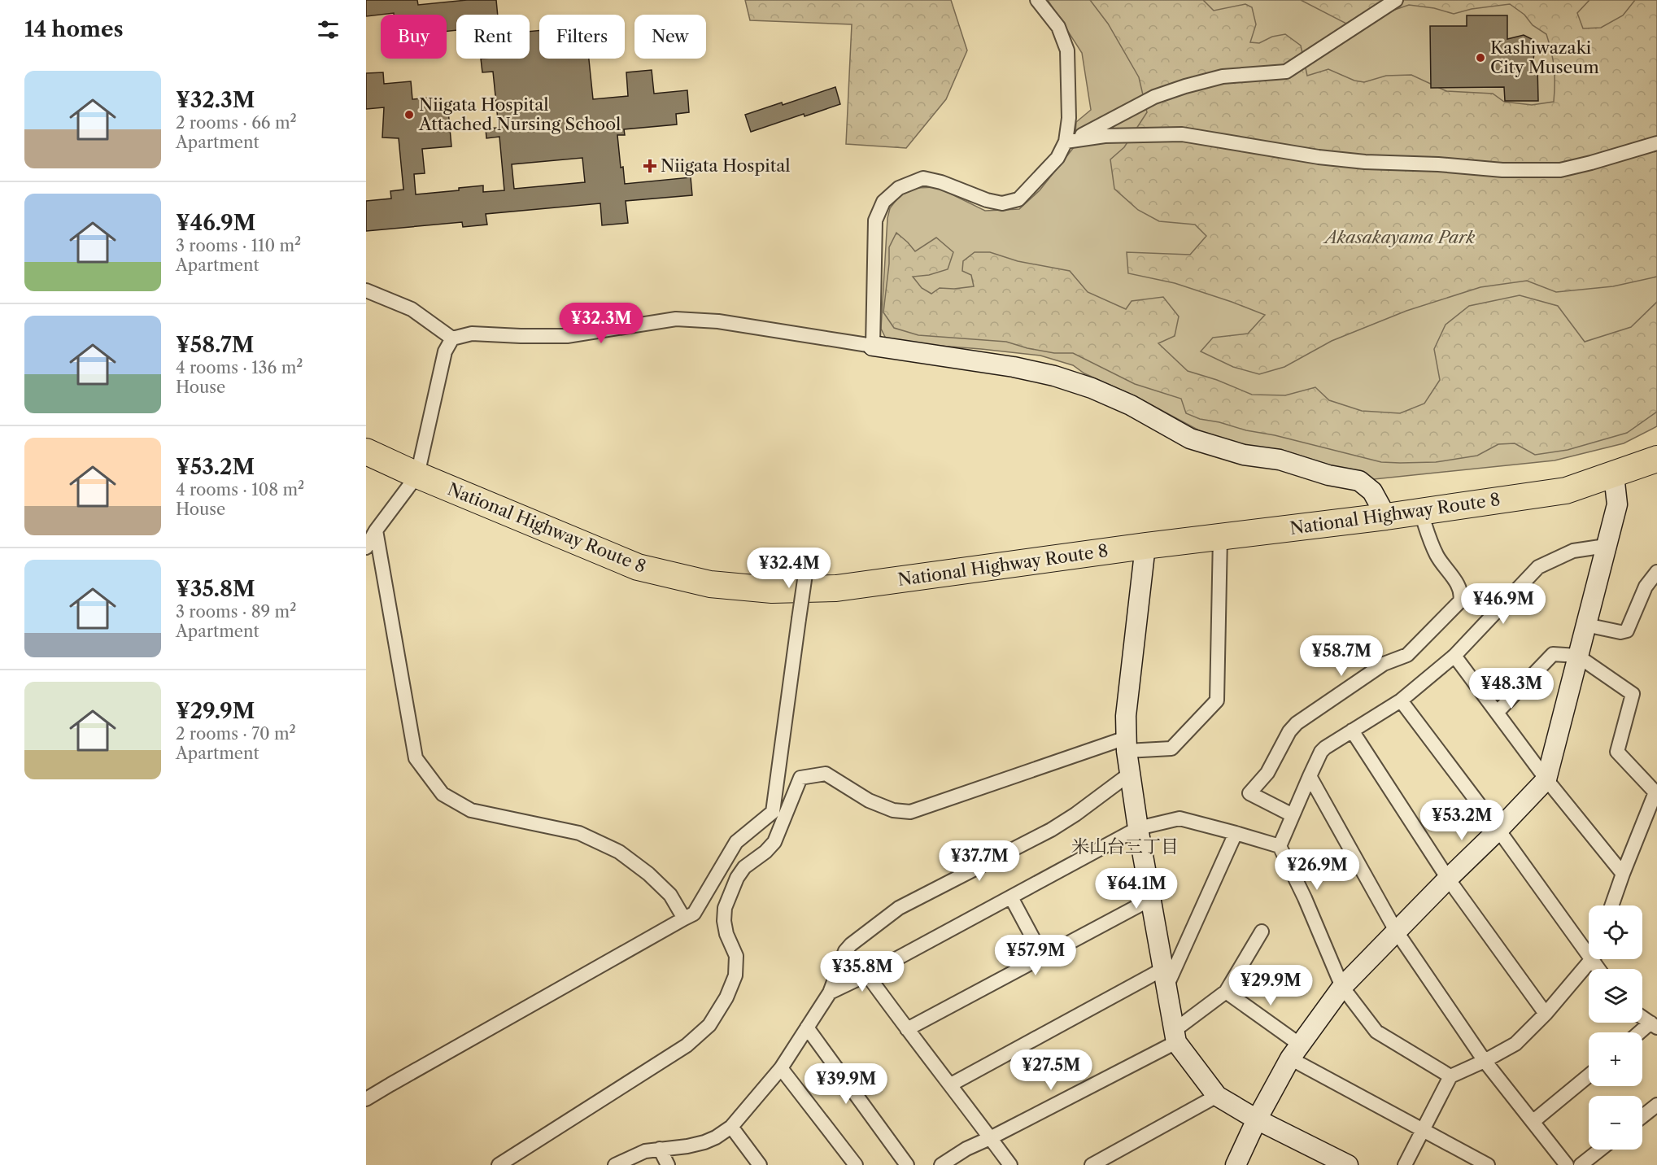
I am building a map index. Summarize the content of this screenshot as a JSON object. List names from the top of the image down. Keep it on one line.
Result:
{"streets":{"highway":["National Highway Route 8"]},"districts":["米山台三丁目"],"parks":["Akasakayama Park"],"places":{"other":["Kashiwazaki City Museum","Niigata Hospital Attached Nursing School"],"health":["Niigata Hospital"]},"page":{"heading":"14 homes","chip":["Buy","Rent","Filters","New"],"list":[{"name":"¥32.3M","note":"2 rooms · 66 m² · Apartment"},{"name":"¥46.9M","note":"3 rooms · 110 m² · Apartment"},{"name":"¥58.7M","note":"4 rooms · 136 m² · House"},{"name":"¥53.2M","note":"4 rooms · 108 m² · House"},{"name":"¥35.8M","note":"3 rooms · 89 m² · Apartment"},{"name":"¥29.9M","note":"2 rooms · 70 m² · Apartment"}],"price":["¥32.3M","¥32.4M","¥46.9M","¥58.7M","¥48.3M","¥53.2M","¥37.7M","¥26.9M","¥64.1M","¥57.9M","¥35.8M","¥29.9M","¥27.5M","¥39.9M"],"map_buttons":["+","−"]}}
